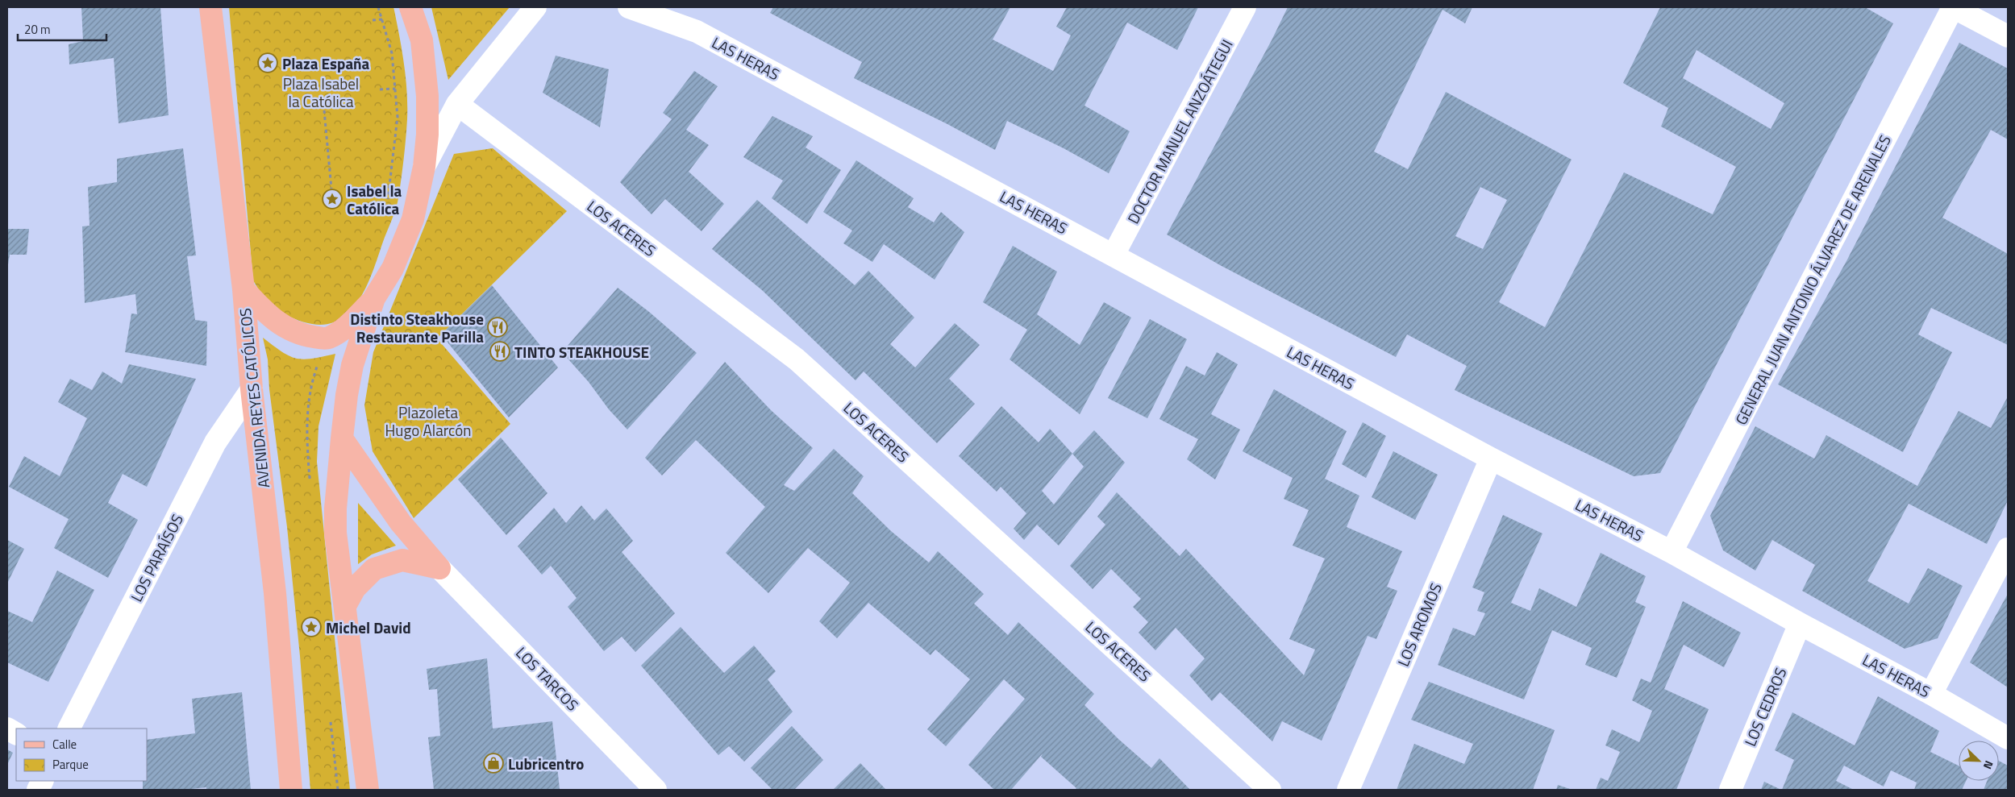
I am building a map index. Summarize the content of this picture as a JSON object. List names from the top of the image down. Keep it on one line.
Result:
{"streets":{"main road":["AVENIDA REYES CATÓLICOS"],"street":["LAS HERAS","DOCTOR MANUEL ANZOÁTEGUI","LOS ACERES","GENERAL JUAN ANTONIO ÁLVAREZ DE ARENALES","LOS PARAÍSOS","LOS AROMOS","LOS TARCOS","LOS CEDROS"]},"crossings":[["LAS HERAS","DOCTOR MANUEL ANZOÁTEGUI"],["LAS HERAS","GENERAL JUAN ANTONIO ÁLVAREZ DE ARENALES"],["LAS HERAS","LOS AROMOS"],["LAS HERAS","LOS CEDROS"],["AVENIDA REYES CATÓLICOS","LOS PARAÍSOS"]],"parks":["Plaza Isabel la Católica","Plazoleta Hugo Alarcón"],"places":{"place":["Plaza España","Isabel la Católica","Michel David"],"restaurant":["Distinto Steakhouse Restaurante Parilla","TINTO STEAKHOUSE"],"shop":["Lubricentro"]},"legend":["Calle","Parque"],"scale_bar":"20 m","north":"bottom right"}
